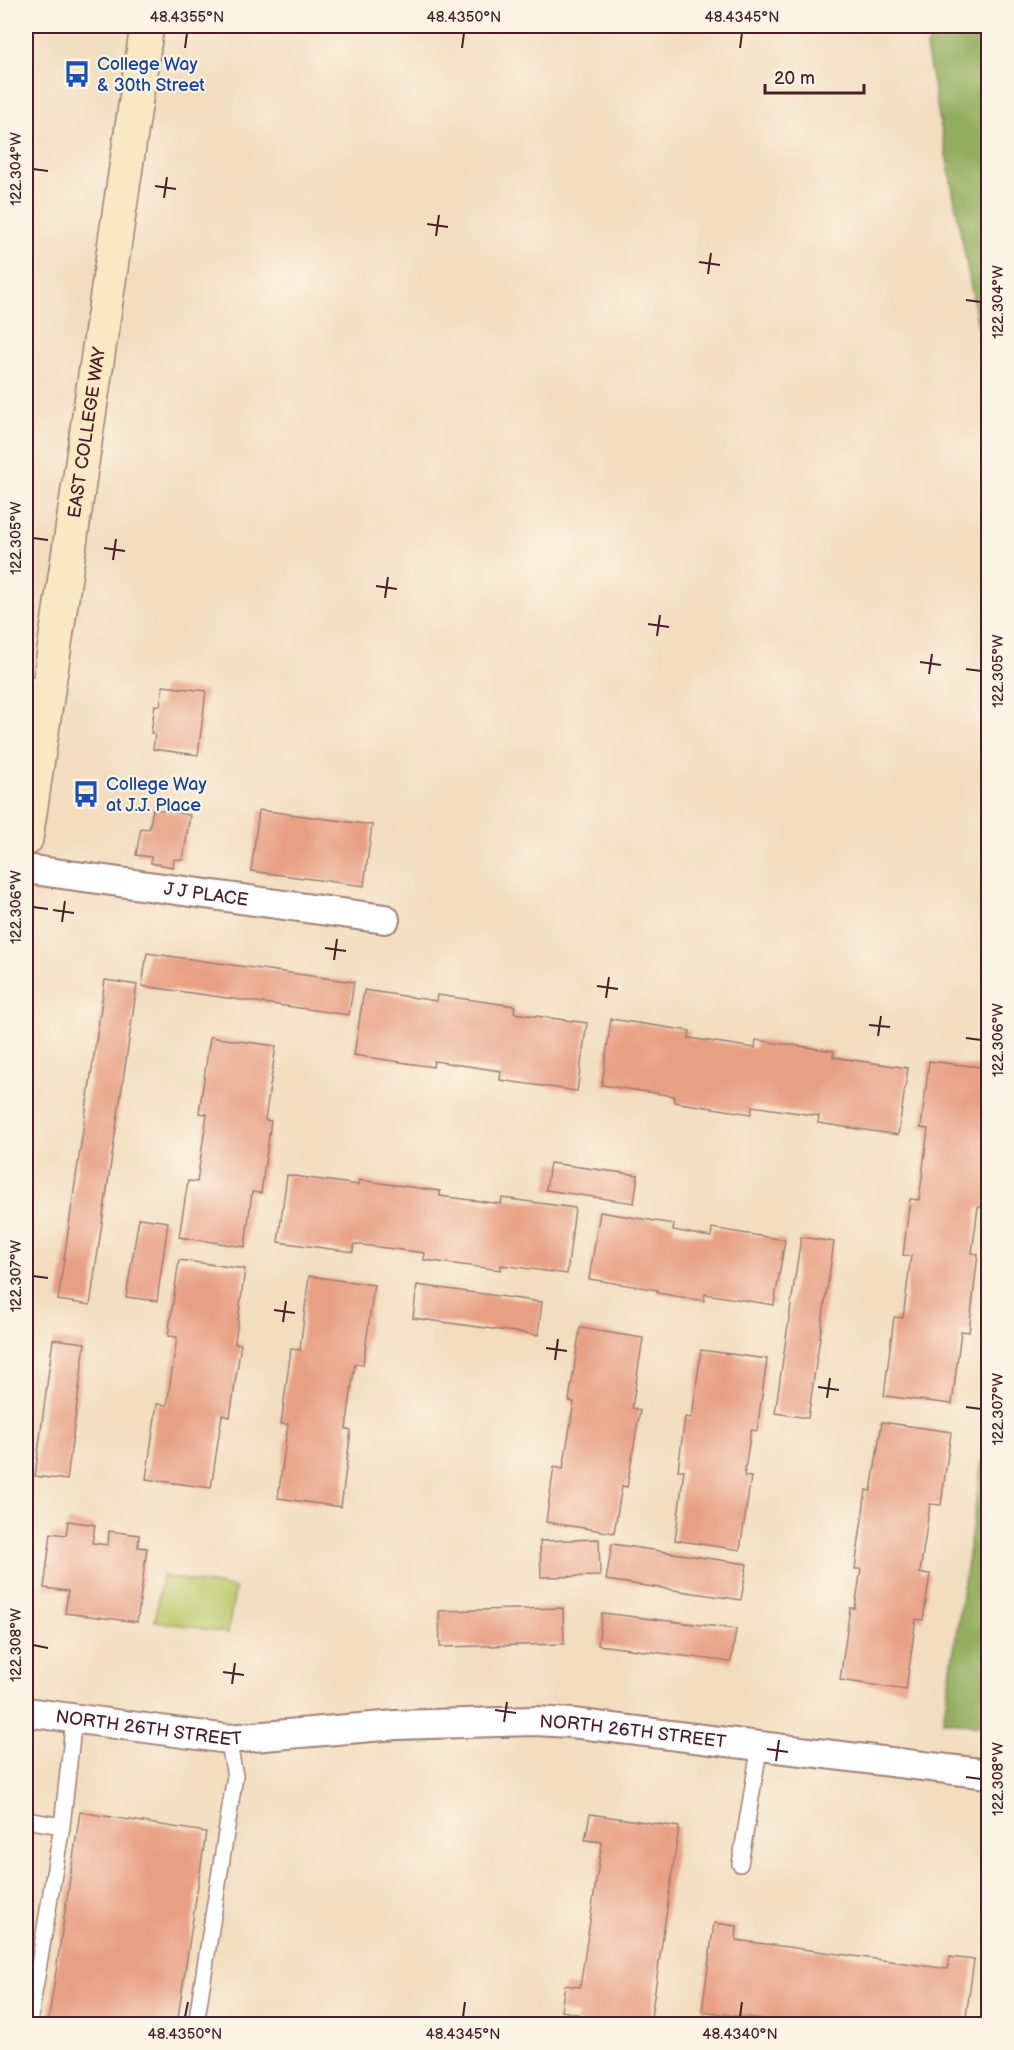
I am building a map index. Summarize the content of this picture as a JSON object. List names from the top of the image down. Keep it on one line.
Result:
{"streets":{"main road":["EAST COLLEGE WAY"],"street":["J J PLACE","NORTH 26TH STREET"]},"places":{"bus stop":["College Way & 30th Street","College Way at J.J. Place"]},"scale_bar":"20 m","coordinates":["48.4355°N","48.4350°N","48.4345°N","122.304°W","122.305°W","122.306°W","122.307°W","122.308°W","48.4340°N"]}
